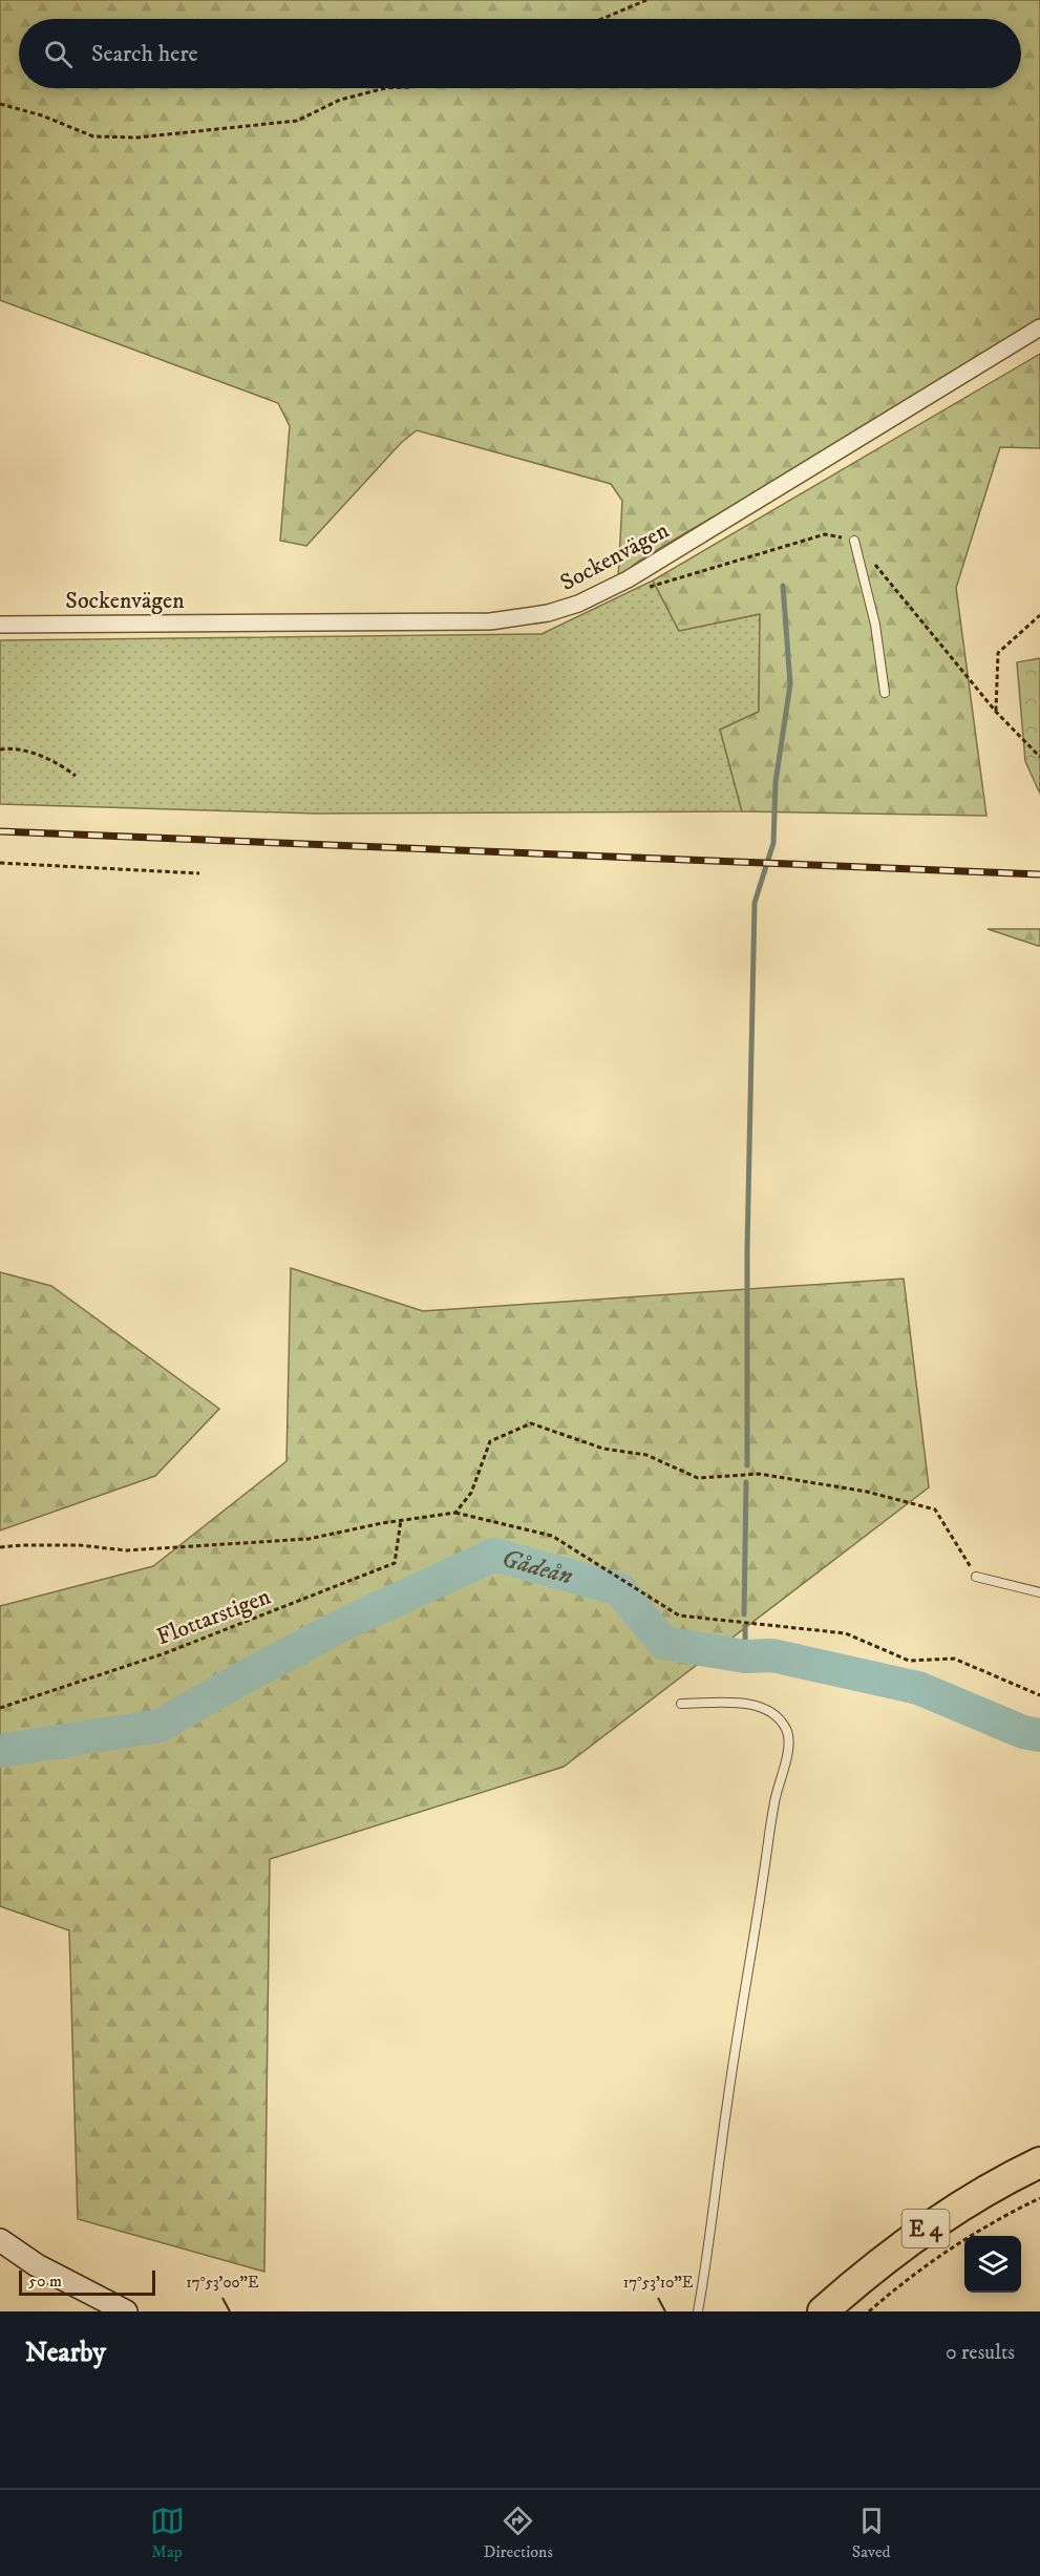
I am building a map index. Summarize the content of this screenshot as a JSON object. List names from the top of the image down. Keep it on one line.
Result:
{"streets":{"highway":["E 4"],"street":["Sockenvägen"],"path":["Flottarstigen"]},"water":["Gådeån"],"scale_bar":"50 m","page":{"search":"Search here","scale":"50 m","heading":["Nearby","0 results"],"nav":["Map","Directions","Saved"]},"coordinates":["17°53'00\"E","17°53'10\"E"]}
